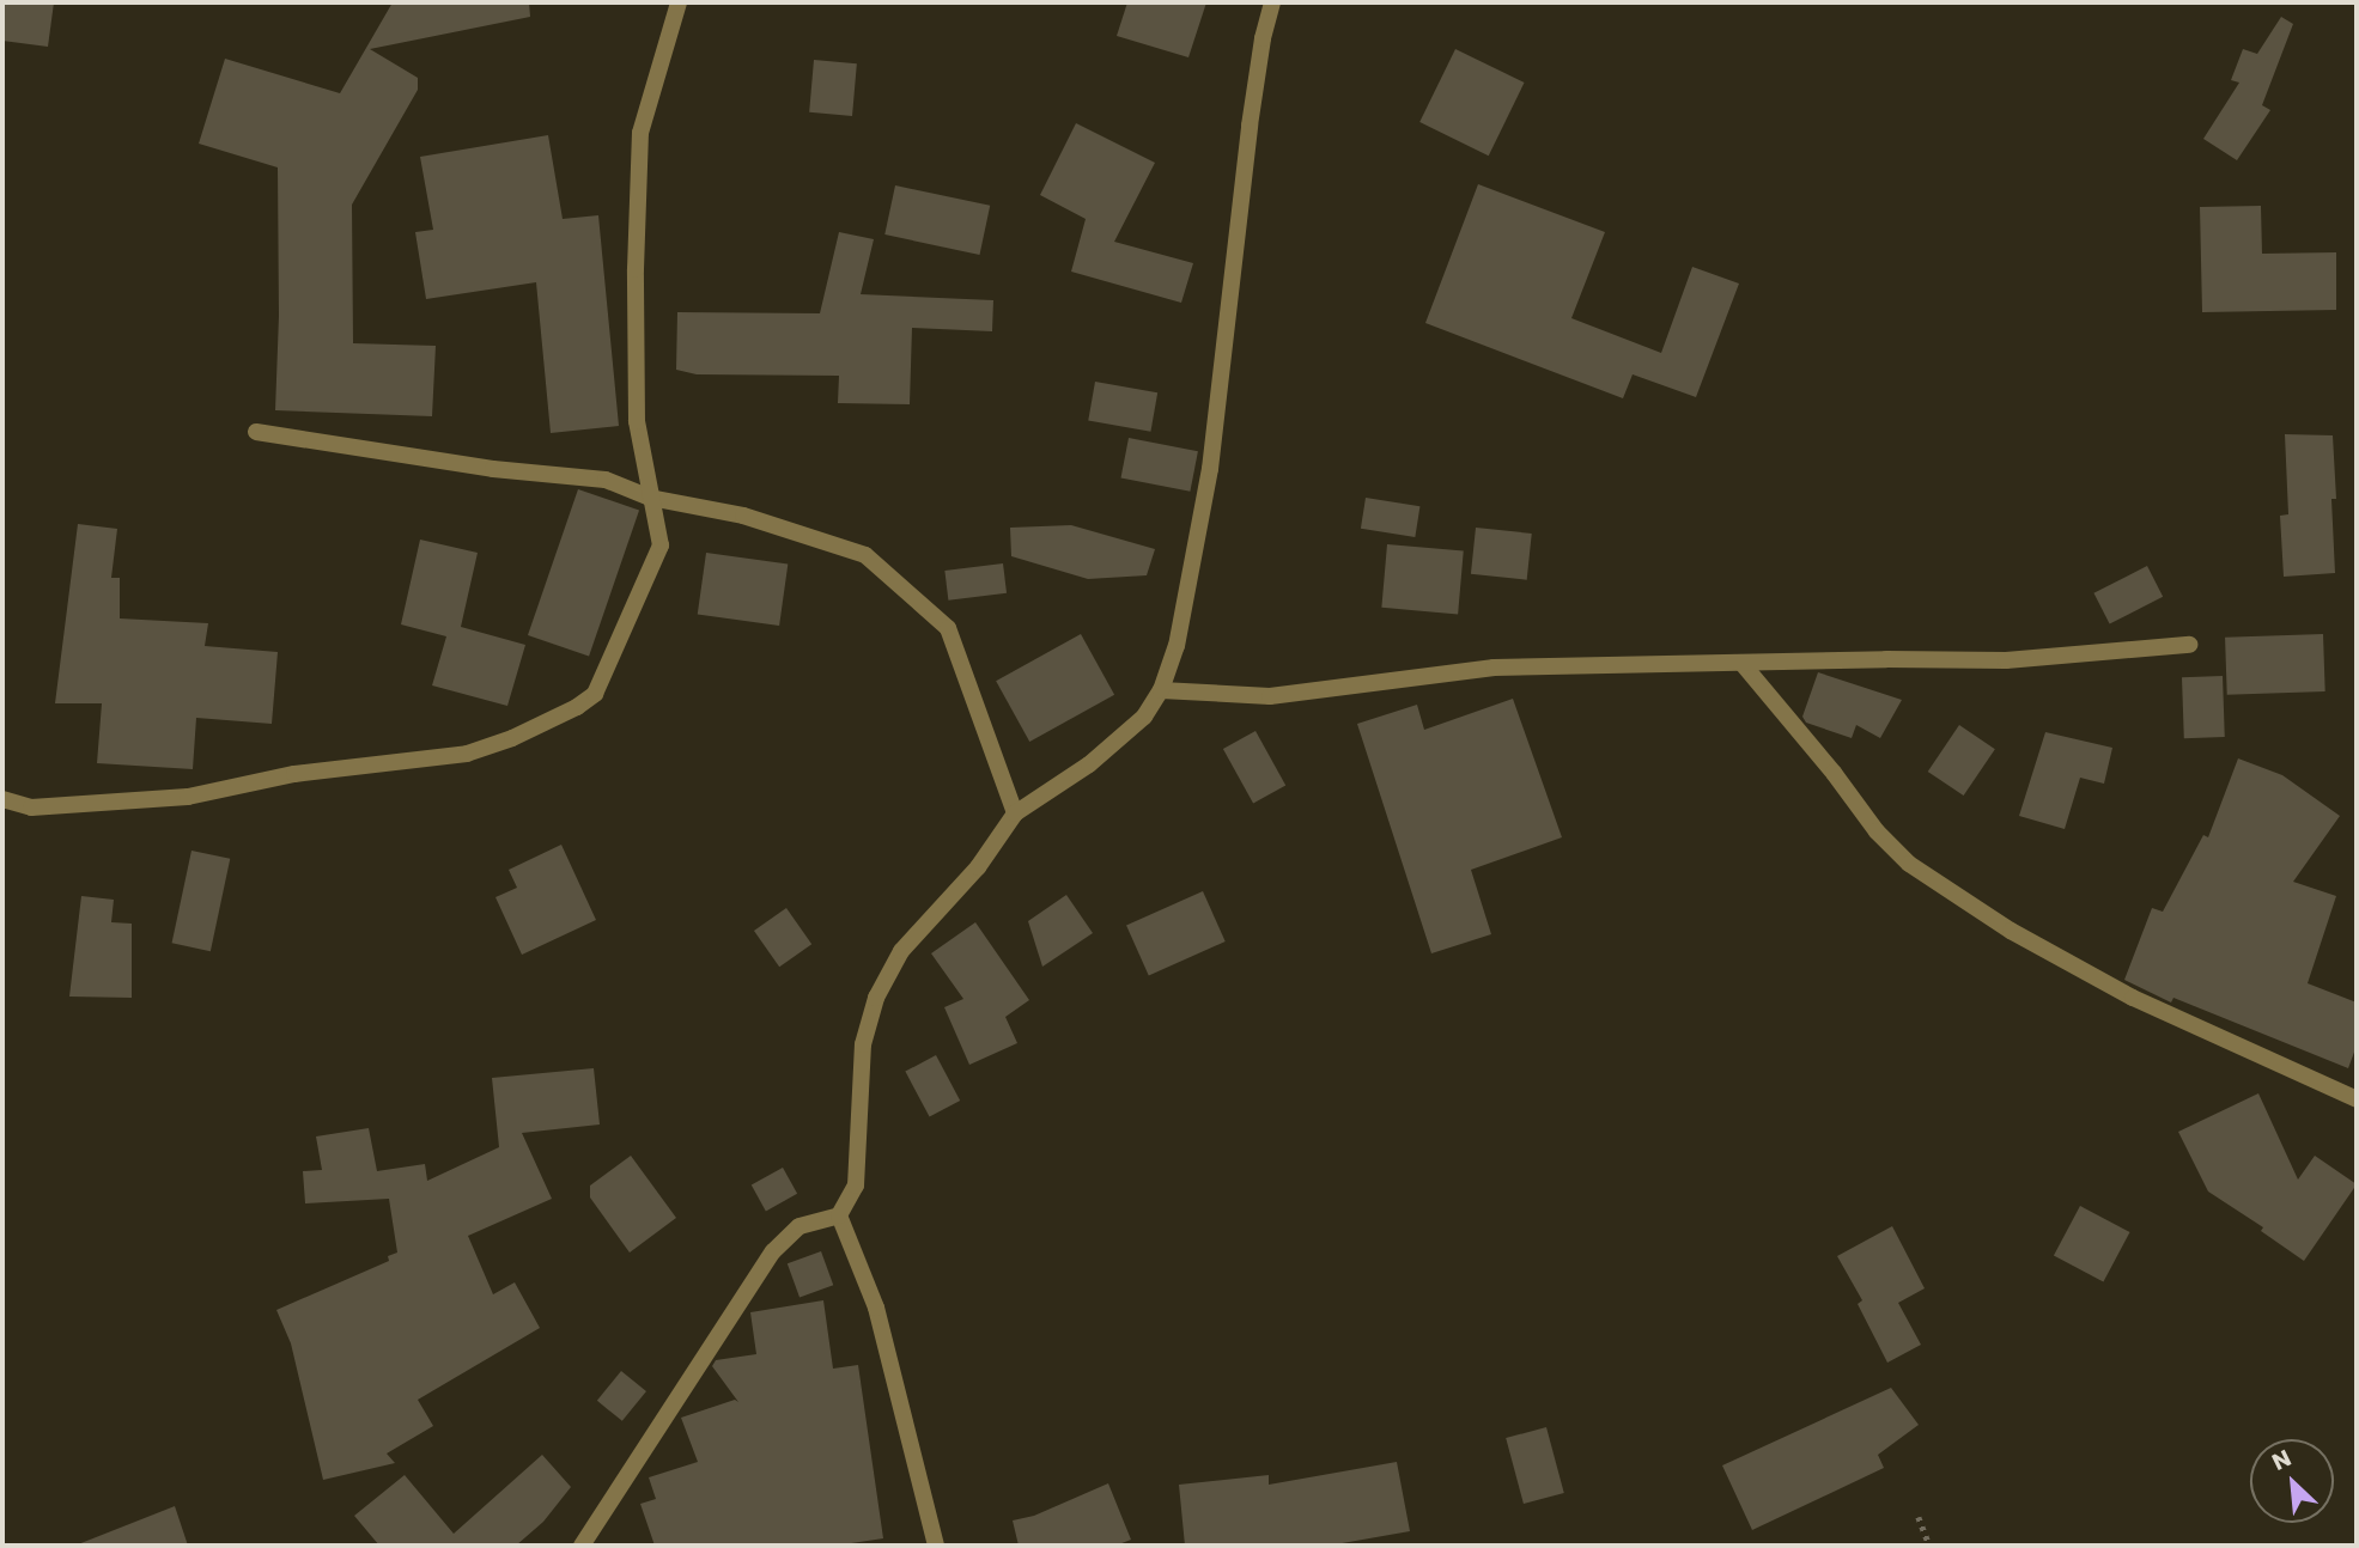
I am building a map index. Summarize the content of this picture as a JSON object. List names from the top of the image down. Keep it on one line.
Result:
{"north":"top left"}
